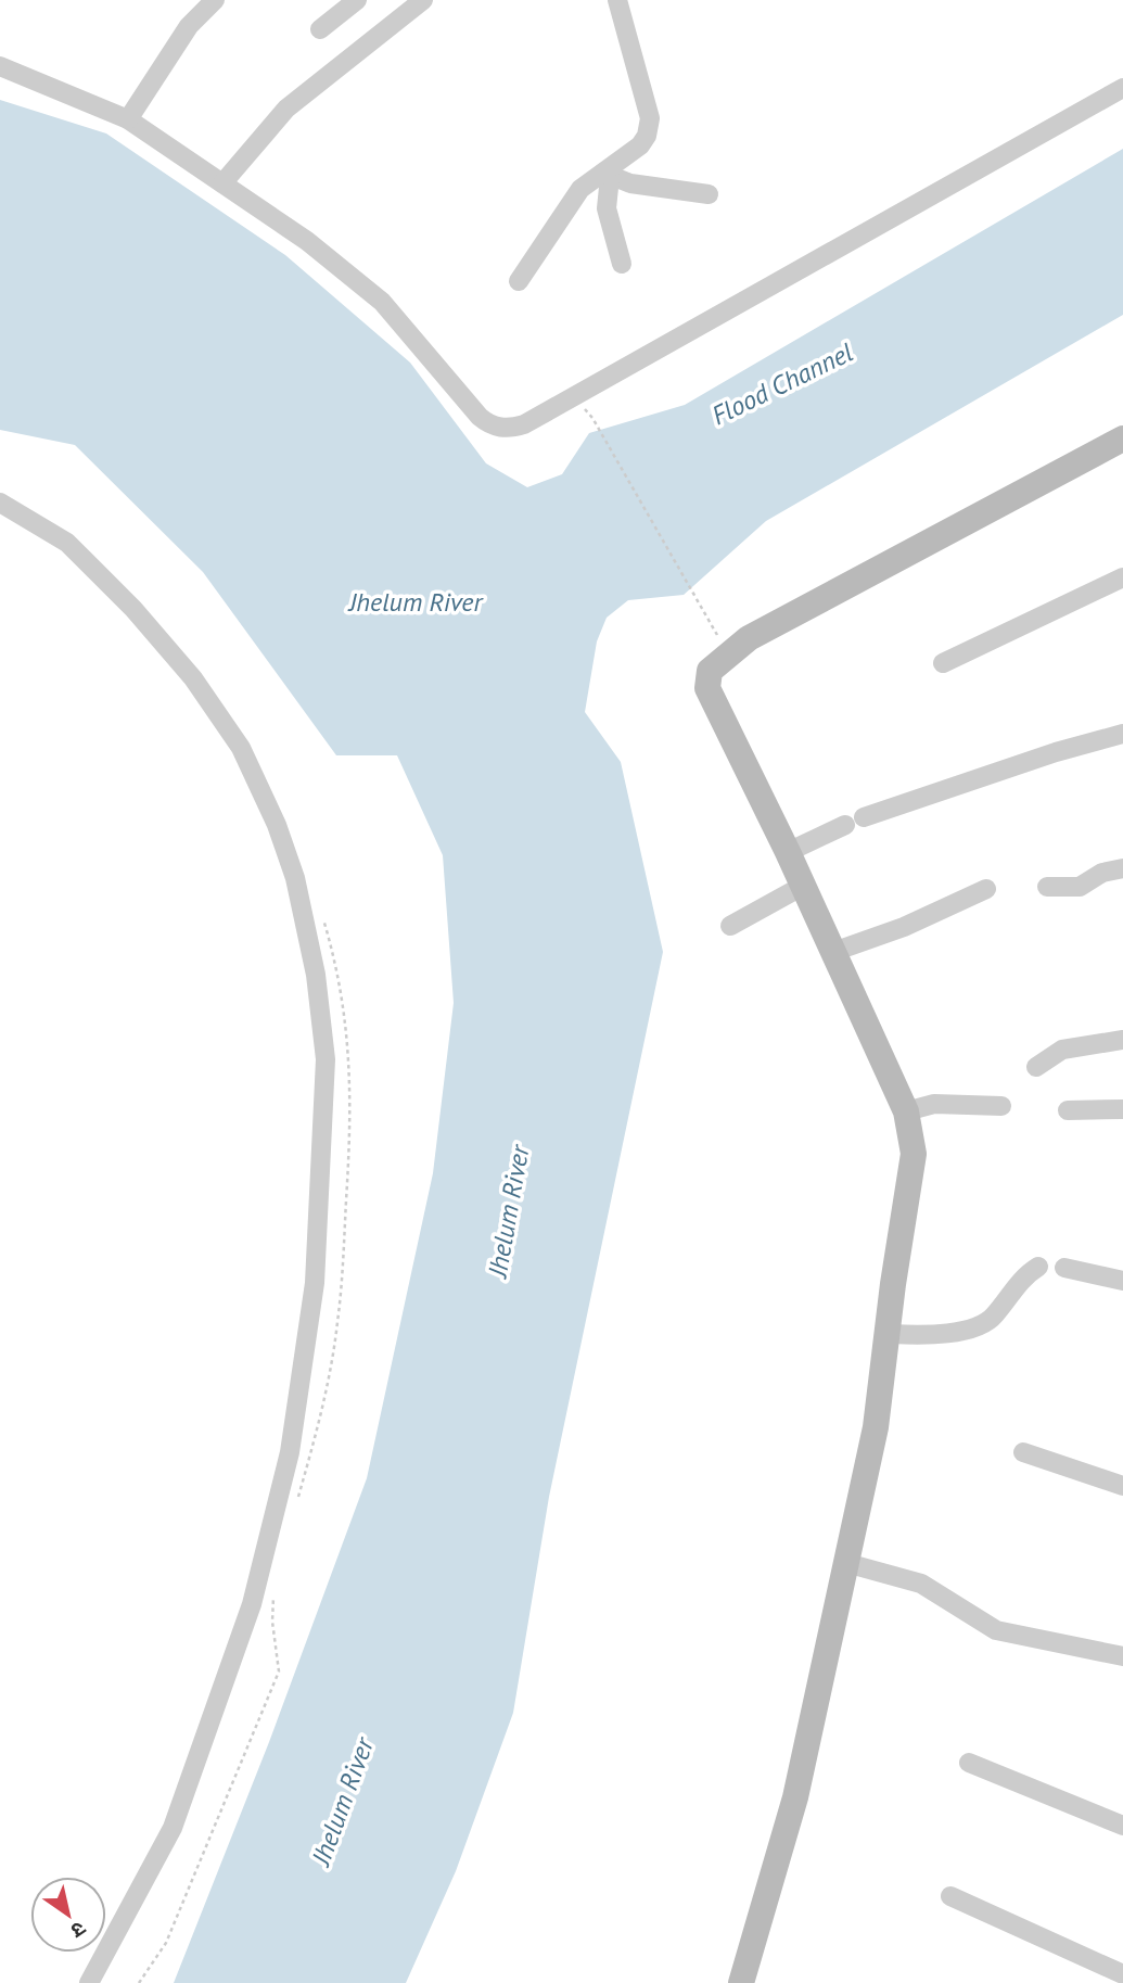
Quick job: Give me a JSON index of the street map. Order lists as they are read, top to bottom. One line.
{"water":["Flood Channel","Jhelum River"],"north":"bottom right"}
